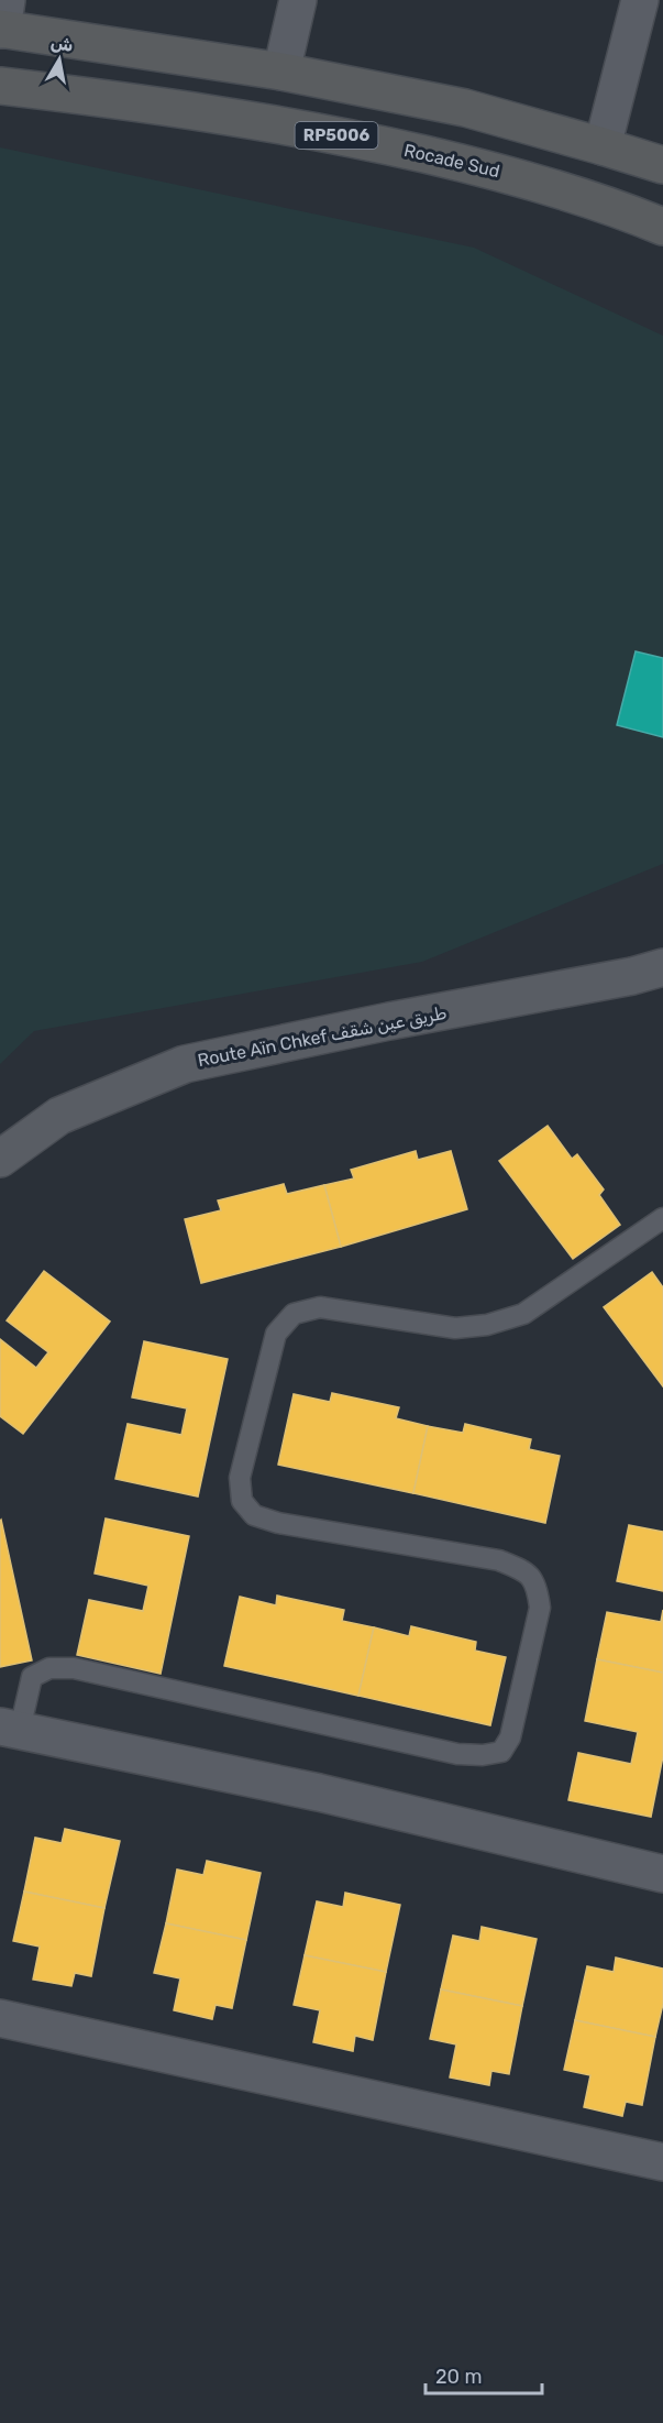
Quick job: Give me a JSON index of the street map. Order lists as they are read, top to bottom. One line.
{"streets":{"highway":["RP5006","Rocade Sud"],"street":["Route Aïn Chkef طريق عين شقف"]},"scale_bar":"20 m","north":"top"}
